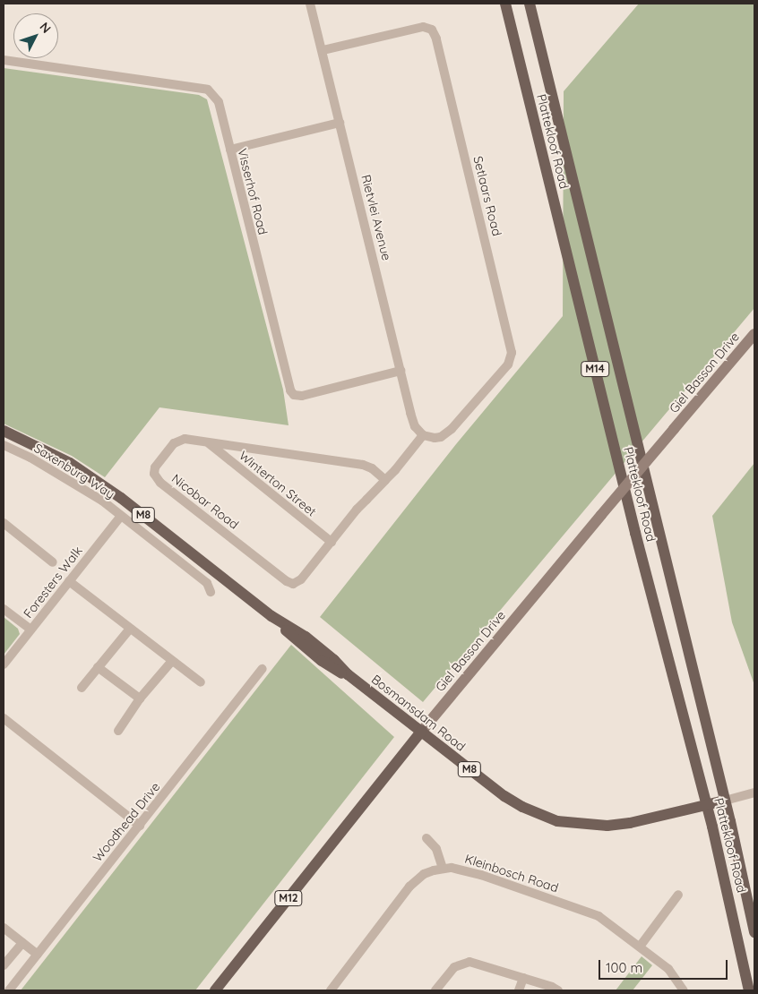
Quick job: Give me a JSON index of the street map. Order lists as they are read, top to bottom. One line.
{"streets":{"main road":["Plattekloof Road","M14","Giel Basson Drive","M8","Bosmansdam Road","M12"],"street":["Visserhof Road","Setlaars Road","Rietvlei Avenue","Saxenburg Way","Winterton Street","Nicobar Road","Foresters Walk","Woodhead Drive","Kleinbosch Road"]},"crossings":[["Plattekloof Road","Bosmansdam Road"],["Visserhof Road","Rietvlei Avenue"],["Setlaars Road","Rietvlei Avenue"],["Setlaars Road","Nicobar Road"],["Rietvlei Avenue","Nicobar Road"],["Giel Basson Drive","Bosmansdam Road"],["Saxenburg Way","Foresters Walk"],["Winterton Street","Nicobar Road"]],"scale_bar":"100 m","north":"top right"}
